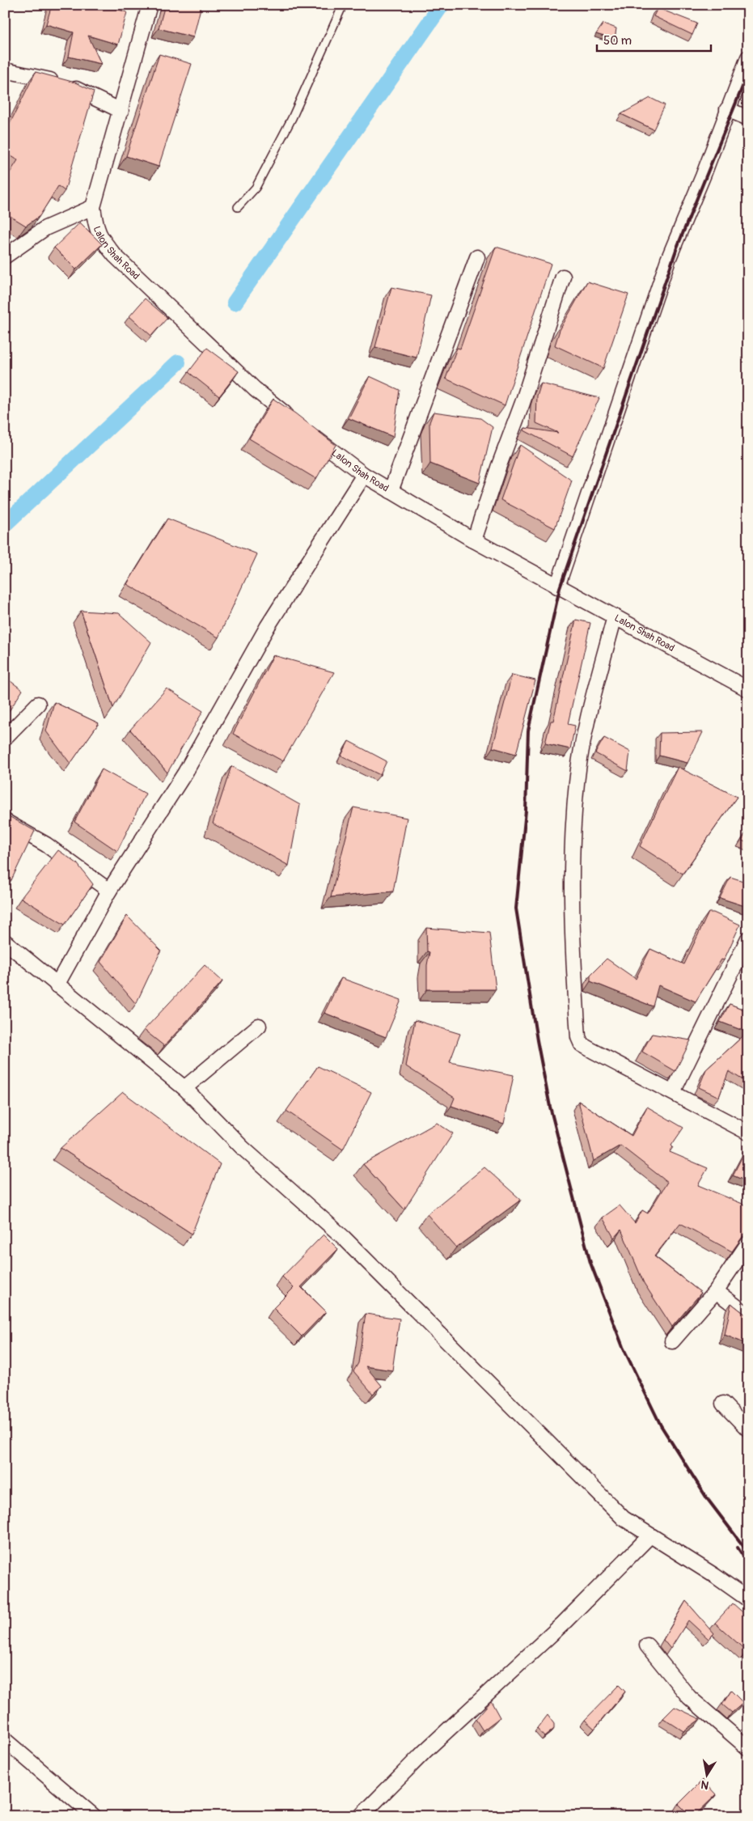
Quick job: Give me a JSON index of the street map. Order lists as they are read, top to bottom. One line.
{"streets":{"street":["Lalon Shah Road"]},"scale_bar":"50 m","north":"bottom"}
